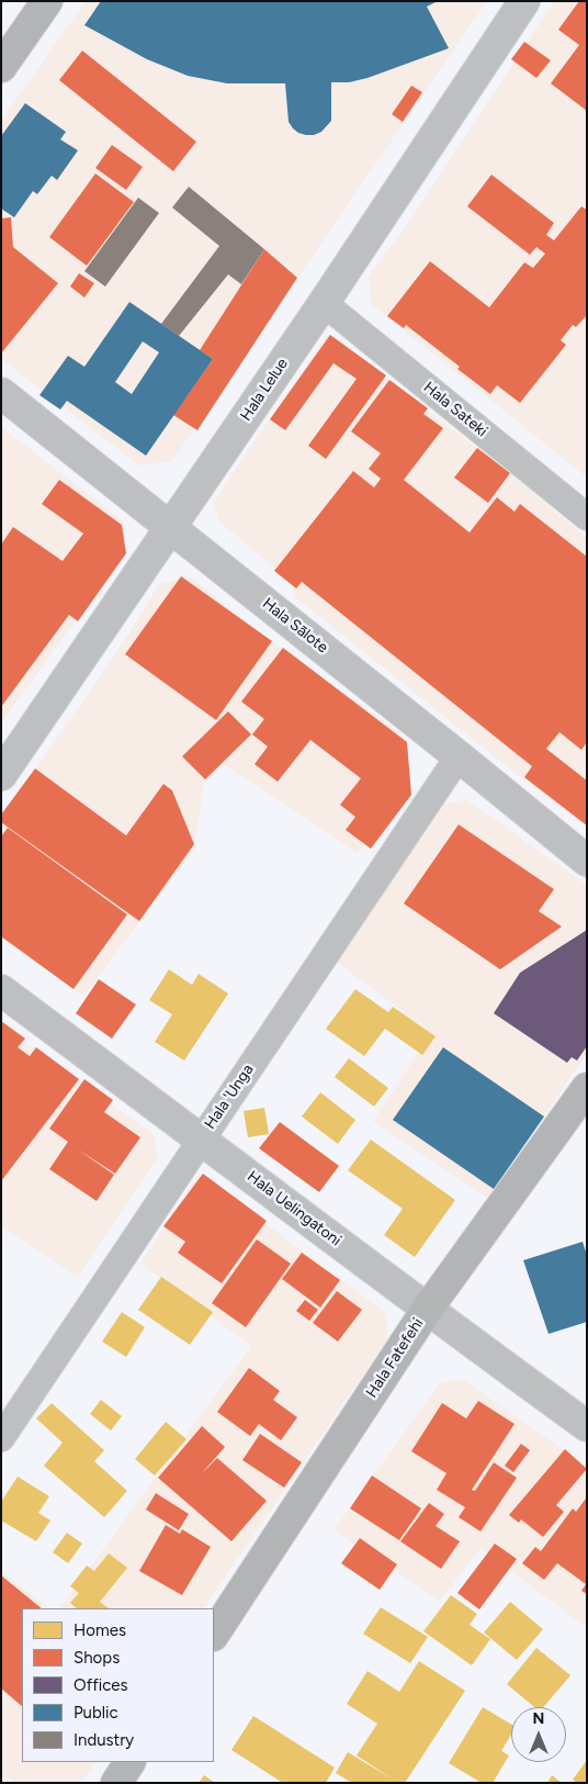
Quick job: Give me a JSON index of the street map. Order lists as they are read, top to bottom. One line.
{"streets":{"main road":["Hala Fatefehi"],"street":["Hala Lelue","Hala Sateki","Hala Sālote","Hala 'Unga","Hala Uelingatoni"]},"crossings":[["Hala Lelue","Hala Sateki"],["Hala Lelue","Hala Sālote"],["Hala Sālote","Hala 'Unga"],["Hala 'Unga","Hala Uelingatoni"],["Hala Uelingatoni","Hala Fatefehi"]],"legend":["Homes","Shops","Offices","Public","Industry"],"north":"top"}
